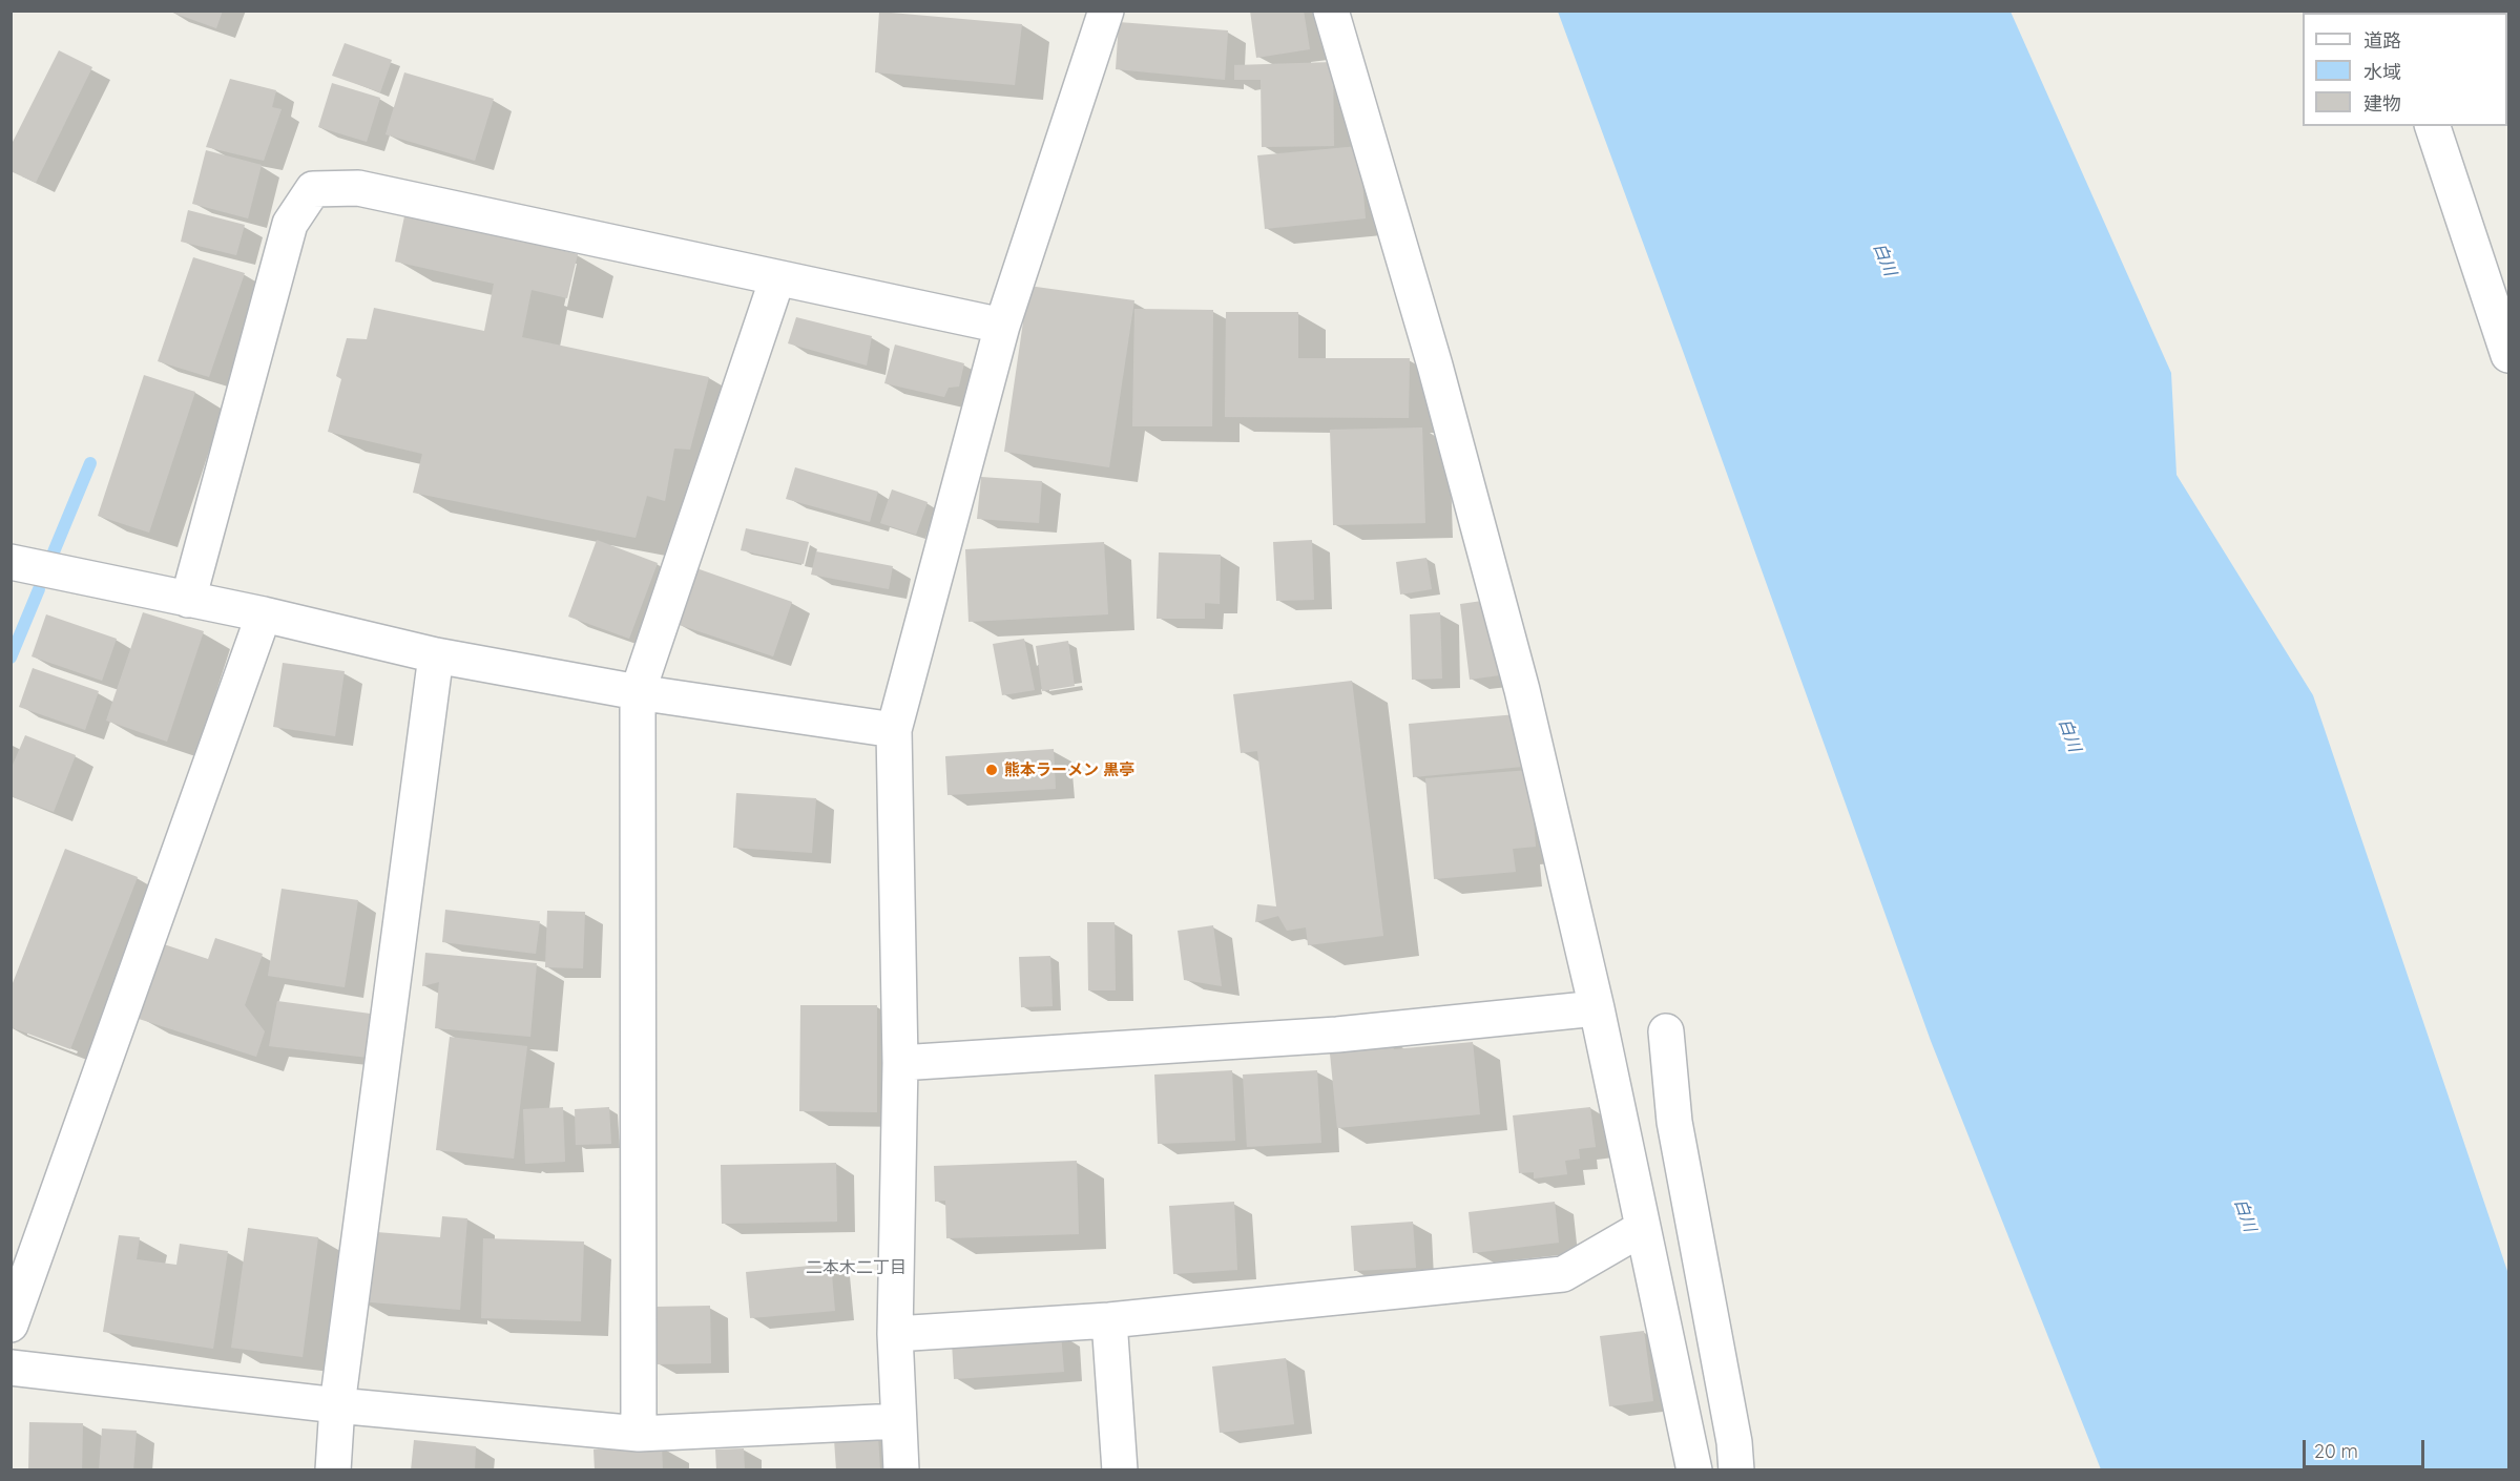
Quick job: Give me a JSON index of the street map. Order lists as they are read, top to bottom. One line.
{"districts":["二本木二丁目"],"water":["白川"],"places":["熊本ラーメン 黒亭"],"legend":["道路","水域","建物"],"scale_bar":"20 m"}
